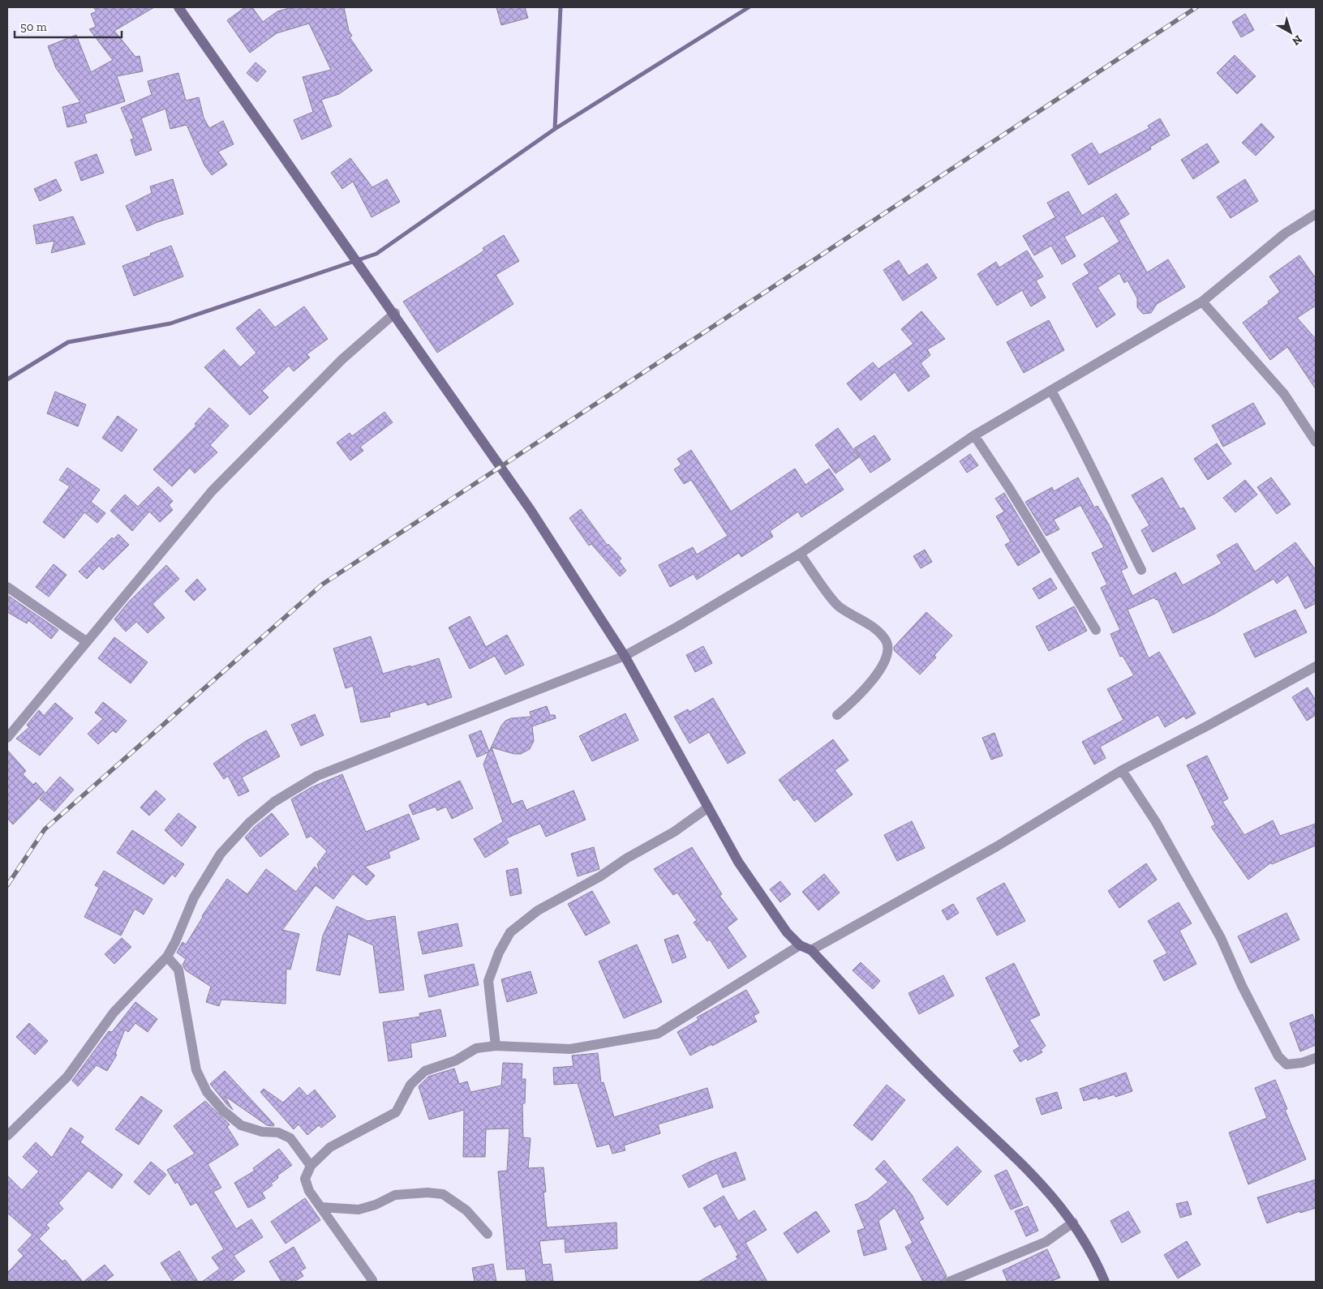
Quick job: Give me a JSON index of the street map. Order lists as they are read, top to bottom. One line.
{"scale_bar":"50 m","north":"bottom right"}
